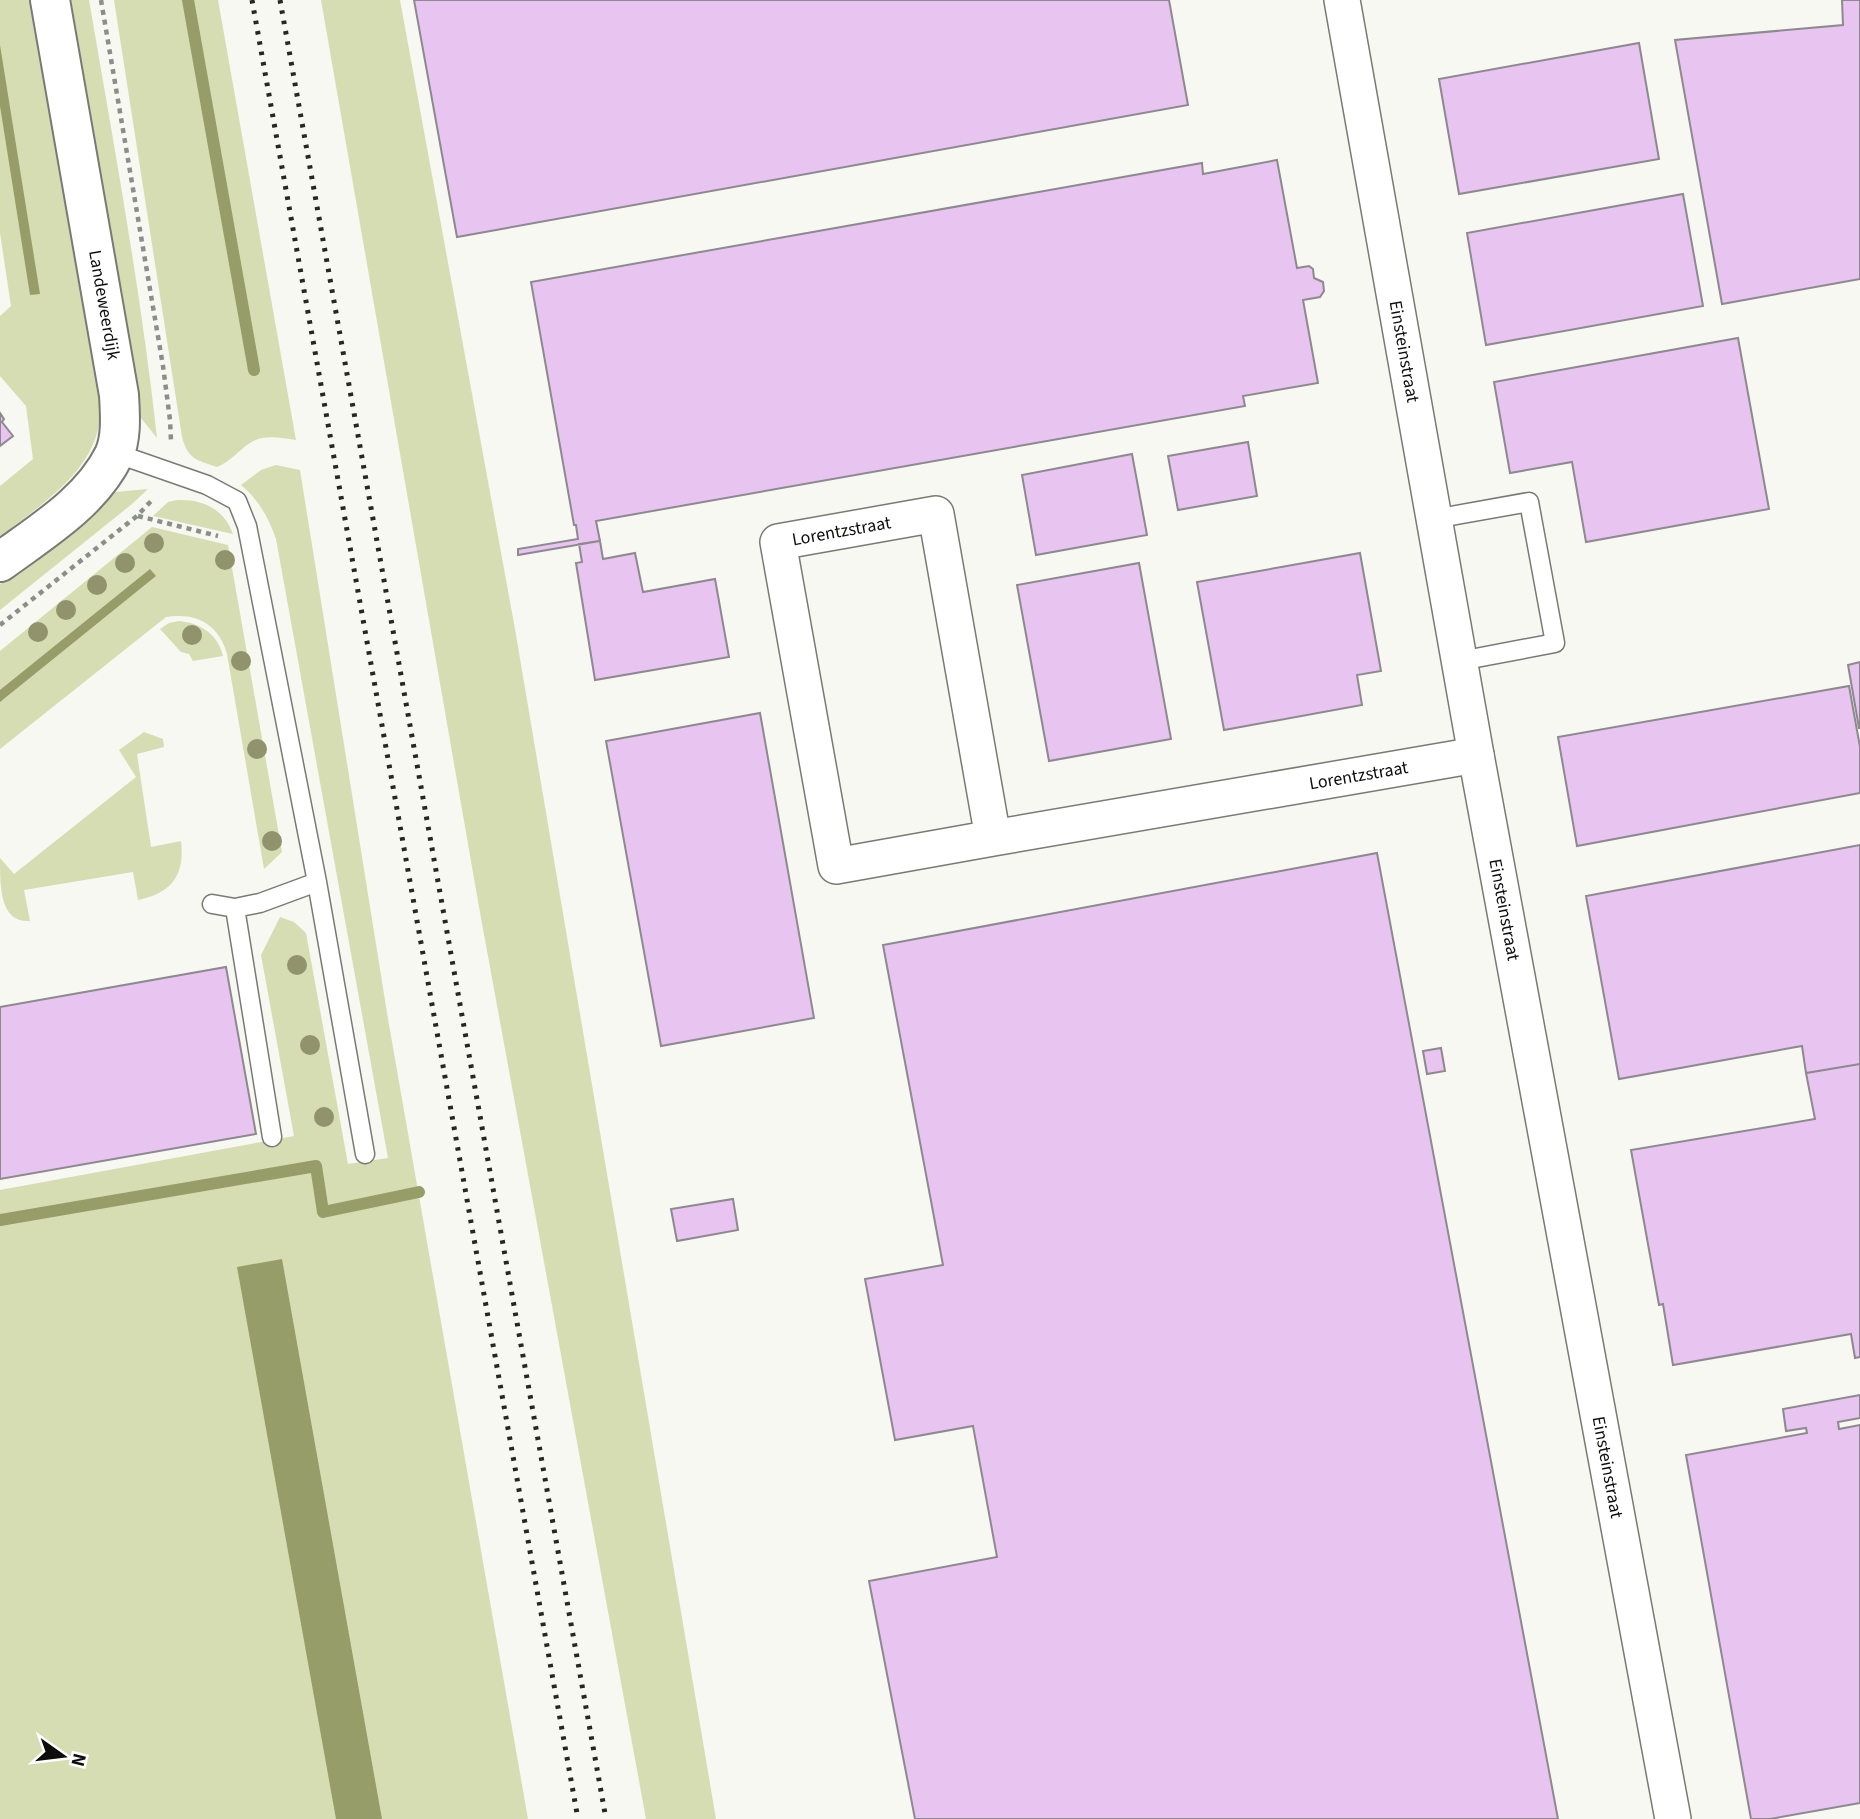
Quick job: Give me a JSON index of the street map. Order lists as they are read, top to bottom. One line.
{"streets":{"street":["Landeweerdijk","Einsteinstraat","Lorentzstraat"]},"crossings":[["Einsteinstraat","Lorentzstraat"]],"north":"right"}
